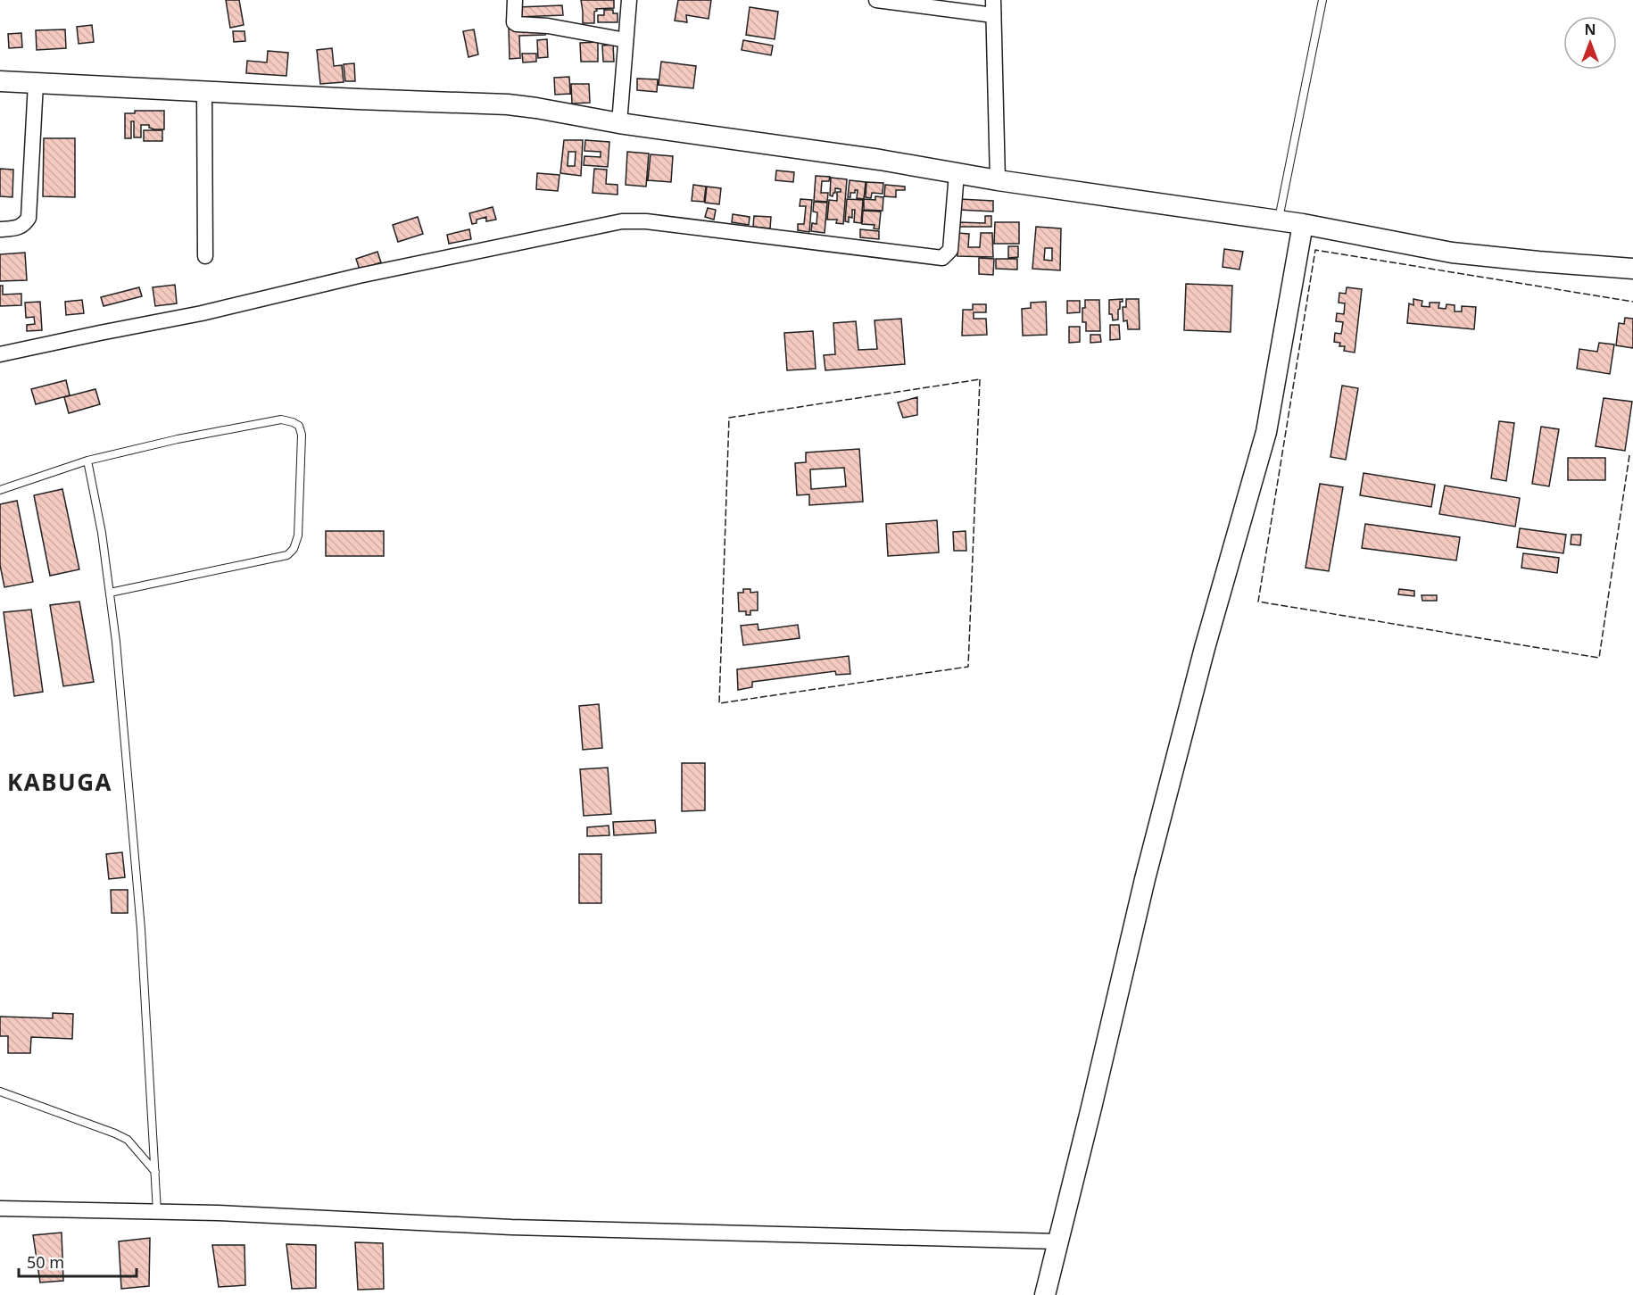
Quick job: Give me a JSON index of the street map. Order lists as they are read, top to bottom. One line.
{"districts":["KABUGA"],"scale_bar":"50 m","north":"top"}
